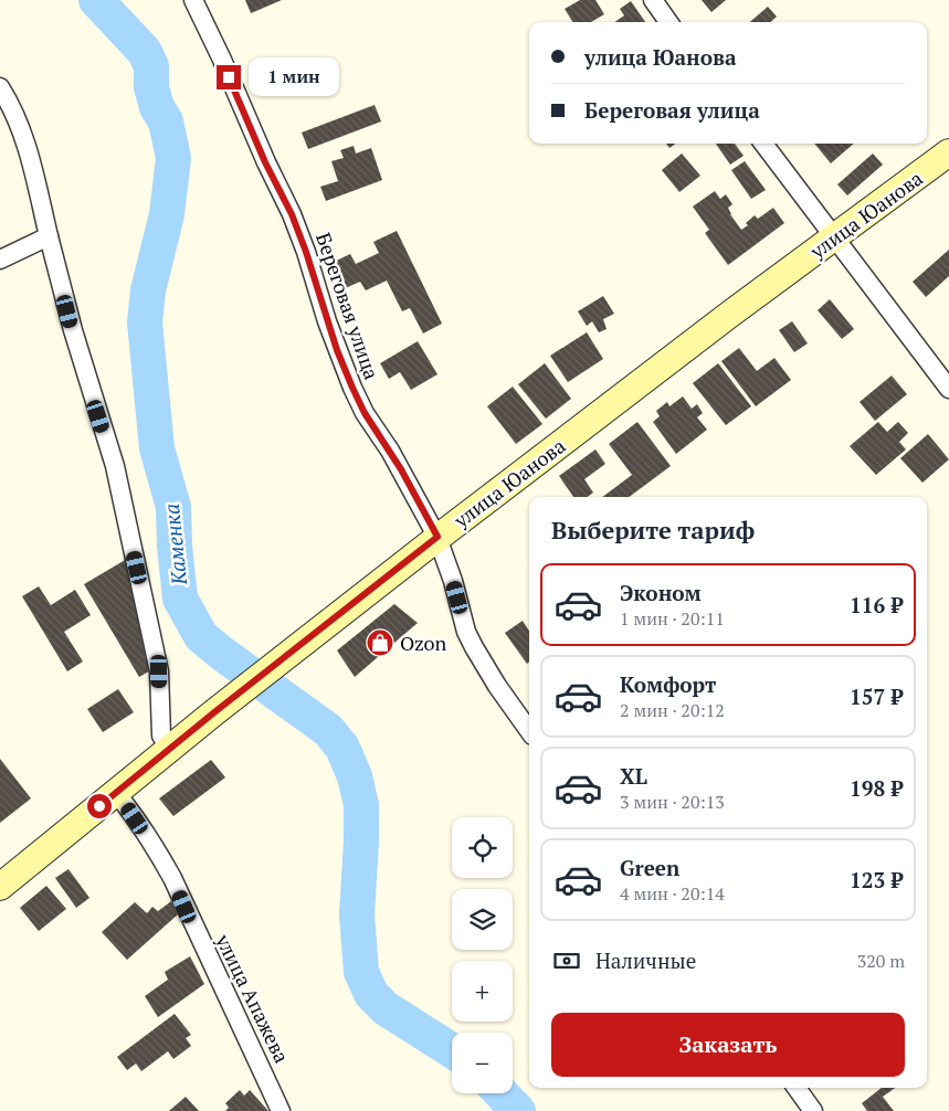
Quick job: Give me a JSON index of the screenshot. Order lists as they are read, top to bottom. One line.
{"streets":{"street":["улица Юанова","Береговая улица","улица Апажева"]},"crossings":[["улица Юанова","Береговая улица"],["улица Юанова","улица Апажева"]],"water":["Каменка"],"places":{"shop":["Ozon"]},"page":{"banner":["улица Юанова","Береговая улица"],"bubble":"1 мин","heading":"Выберите тариф","list":[{"name":"Эконом","note":"1 мин · 20:11","value":"116 ₽"},{"name":"Комфорт","note":"2 мин · 20:12","value":"157 ₽"},{"name":"XL","note":"3 мин · 20:13","value":"198 ₽"},{"name":"Green","note":"4 мин · 20:14","value":"123 ₽"}],"map_buttons":["+","−"],"pay":["Наличные","320 m"],"buttons":"Заказать"}}
